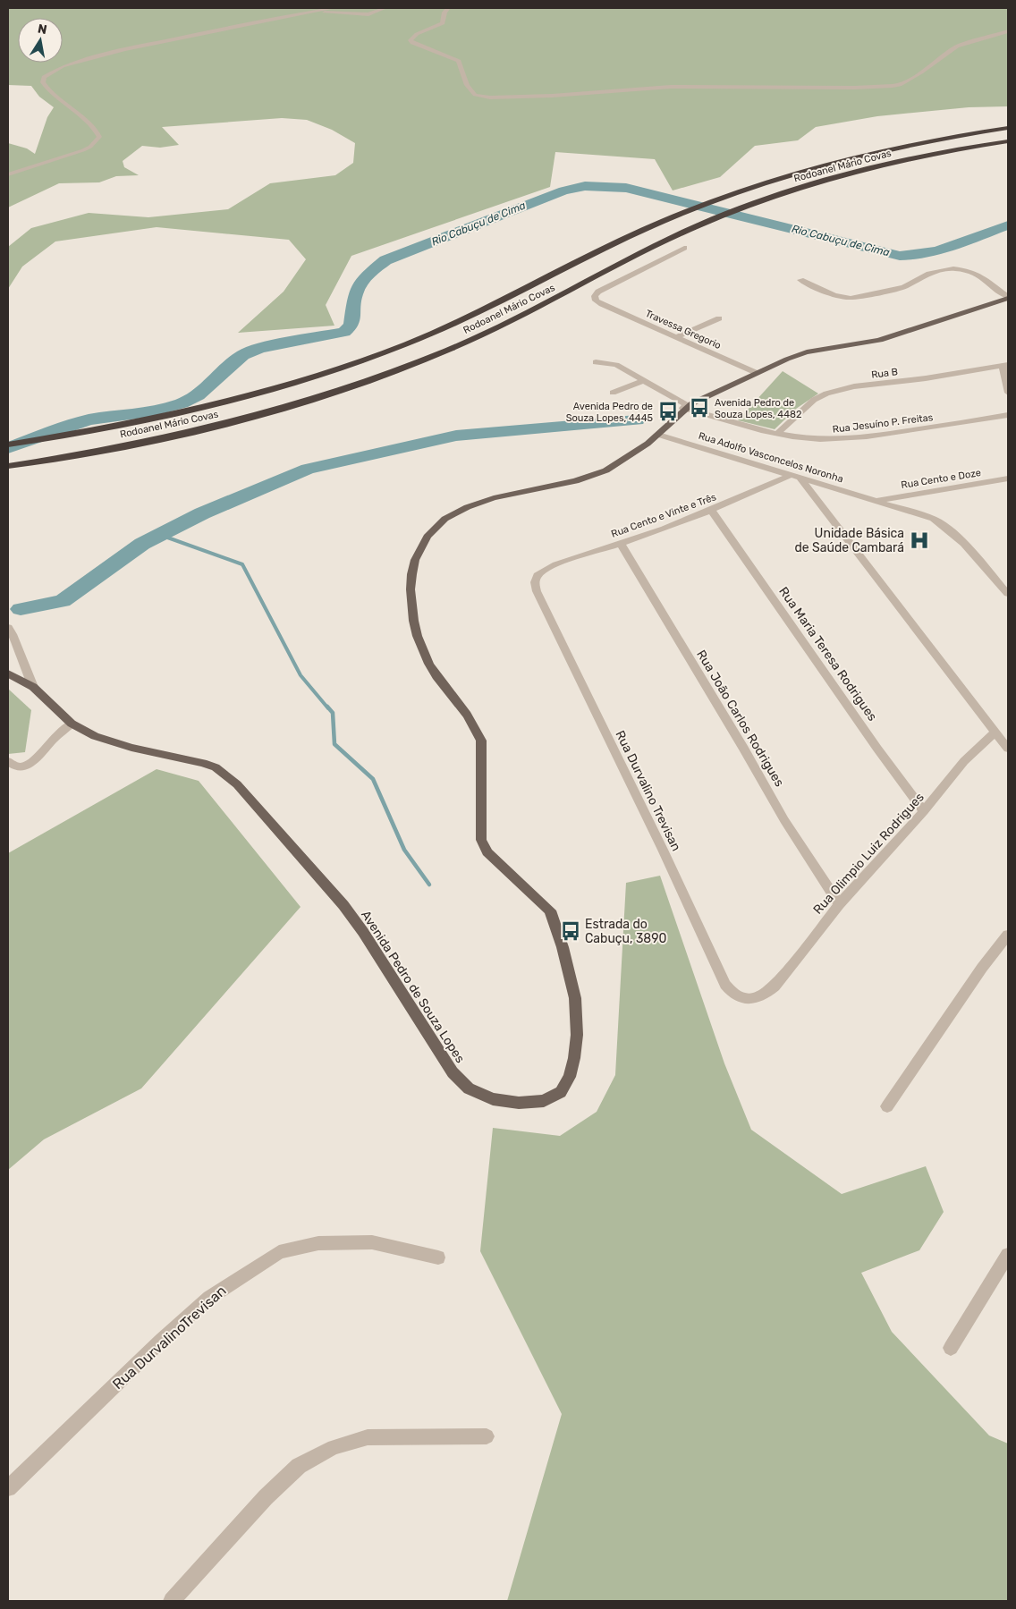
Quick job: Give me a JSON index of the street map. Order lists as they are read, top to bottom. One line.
{"streets":{"highway":["Rodoanel Mário Covas"],"main road":["Avenida Pedro de Souza Lopes"],"street":["Travessa Gregorio","Rua B","Rua Jesuíno P. Freitas","Rua Adolfo Vasconcelos Noronha","Rua Cento e Doze","Rua Cento e Vinte e Três","Rua Maria Teresa Rodrigues","Rua João Carlos Rodrigues","Rua Durvalino Trevisan","Rua Olimpio Luiz Rodrigues","Rua DurvalinoTrevisan"]},"crossings":[["Travessa Gregorio","Avenida Pedro de Souza Lopes"],["Rua B","Rua Jesuíno P. Freitas"],["Rua Jesuíno P. Freitas","Avenida Pedro de Souza Lopes"],["Rua Adolfo Vasconcelos Noronha","Rua Cento e Doze"],["Rua Adolfo Vasconcelos Noronha","Rua Cento e Vinte e Três"],["Rua Adolfo Vasconcelos Noronha","Avenida Pedro de Souza Lopes"],["Rua Cento e Vinte e Três","Rua Maria Teresa Rodrigues"],["Rua Cento e Vinte e Três","Rua João Carlos Rodrigues"],["Rua Cento e Vinte e Três","Rua Durvalino Trevisan"],["Rua Maria Teresa Rodrigues","Rua Olimpio Luiz Rodrigues"],["Rua João Carlos Rodrigues","Rua Olimpio Luiz Rodrigues"],["Rua Durvalino Trevisan","Rua Olimpio Luiz Rodrigues"]],"water":["Rio Cabuçu de Cima"],"places":{"bus stop":["Avenida Pedro de Souza Lopes, 4482","Avenida Pedro de Souza Lopes, 4445","Estrada do Cabuçu, 3890"],"hospital":["Unidade Básica de Saúde Cambará"]},"north":"top"}
